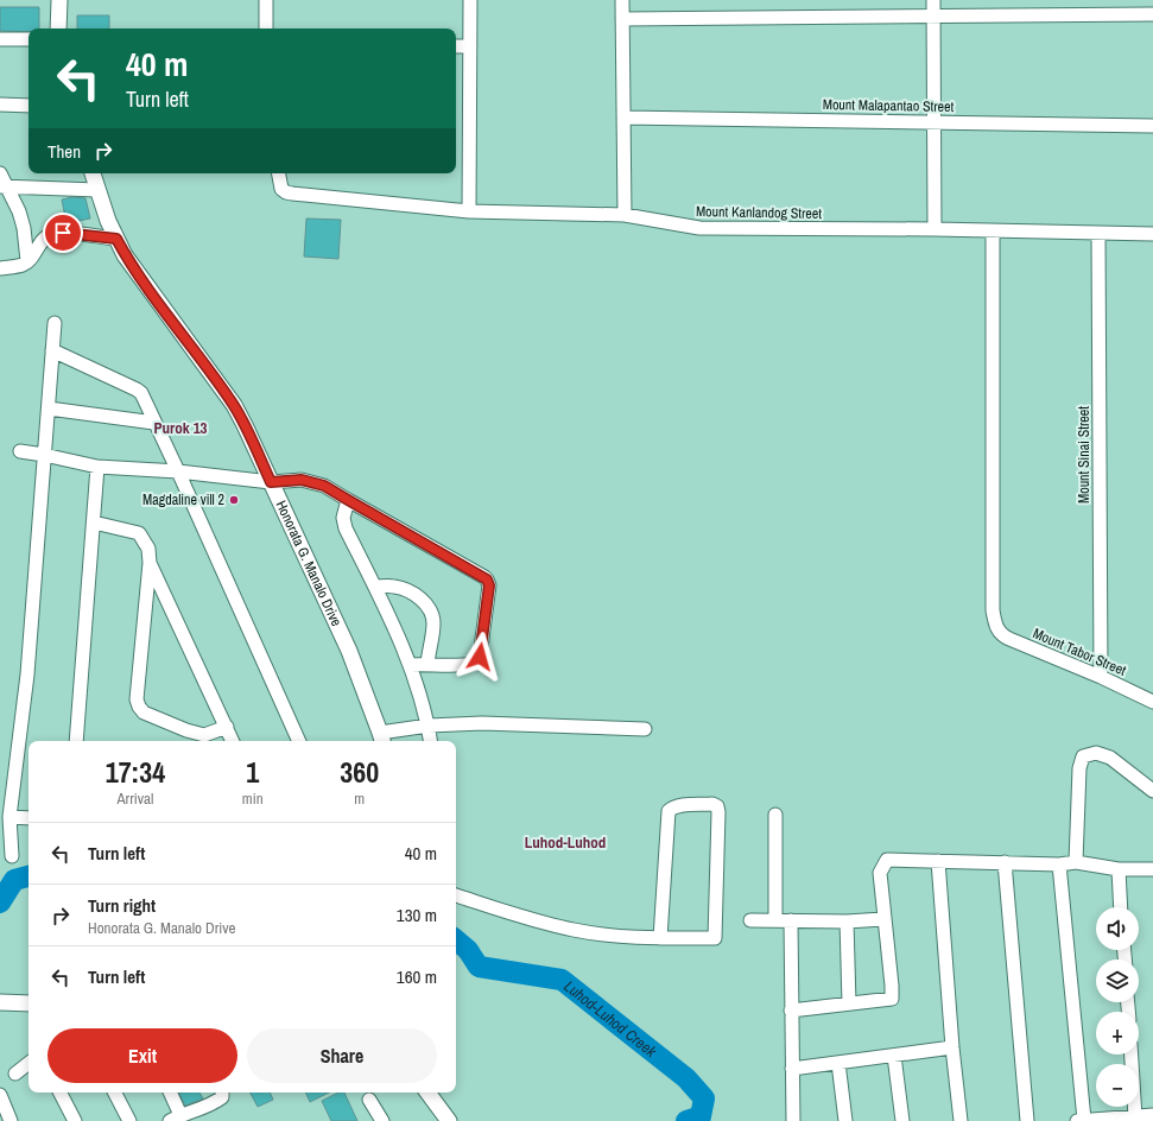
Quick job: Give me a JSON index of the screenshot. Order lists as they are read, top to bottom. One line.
{"streets":{"street":["Mount Malapantao Street","Mount Kanlandog Street","Mount Sinai Street","Honorata G. Manalo Drive","Mount Tabor Street"]},"crossings":[["Mount Kanlandog Street","Mount Sinai Street"],["Mount Kanlandog Street","Mount Tabor Street"],["Mount Sinai Street","Mount Tabor Street"]],"districts":["Purok 13","Luhod-Luhod"],"water":["Luhod-Luhod Creek"],"places":["Magdaline vill 2"],"page":{"turn":["40 m","Turn left"],"then":"Then","eta":["17:34","Arrival","1","min","360","m"],"list":[{"name":"Turn left","value":"40 m"},{"name":"Turn right","note":"Honorata G. Manalo Drive","value":"130 m"},{"name":"Turn left","value":"160 m"}],"map_buttons":["+","−"],"buttons":["Exit","Share"]}}
